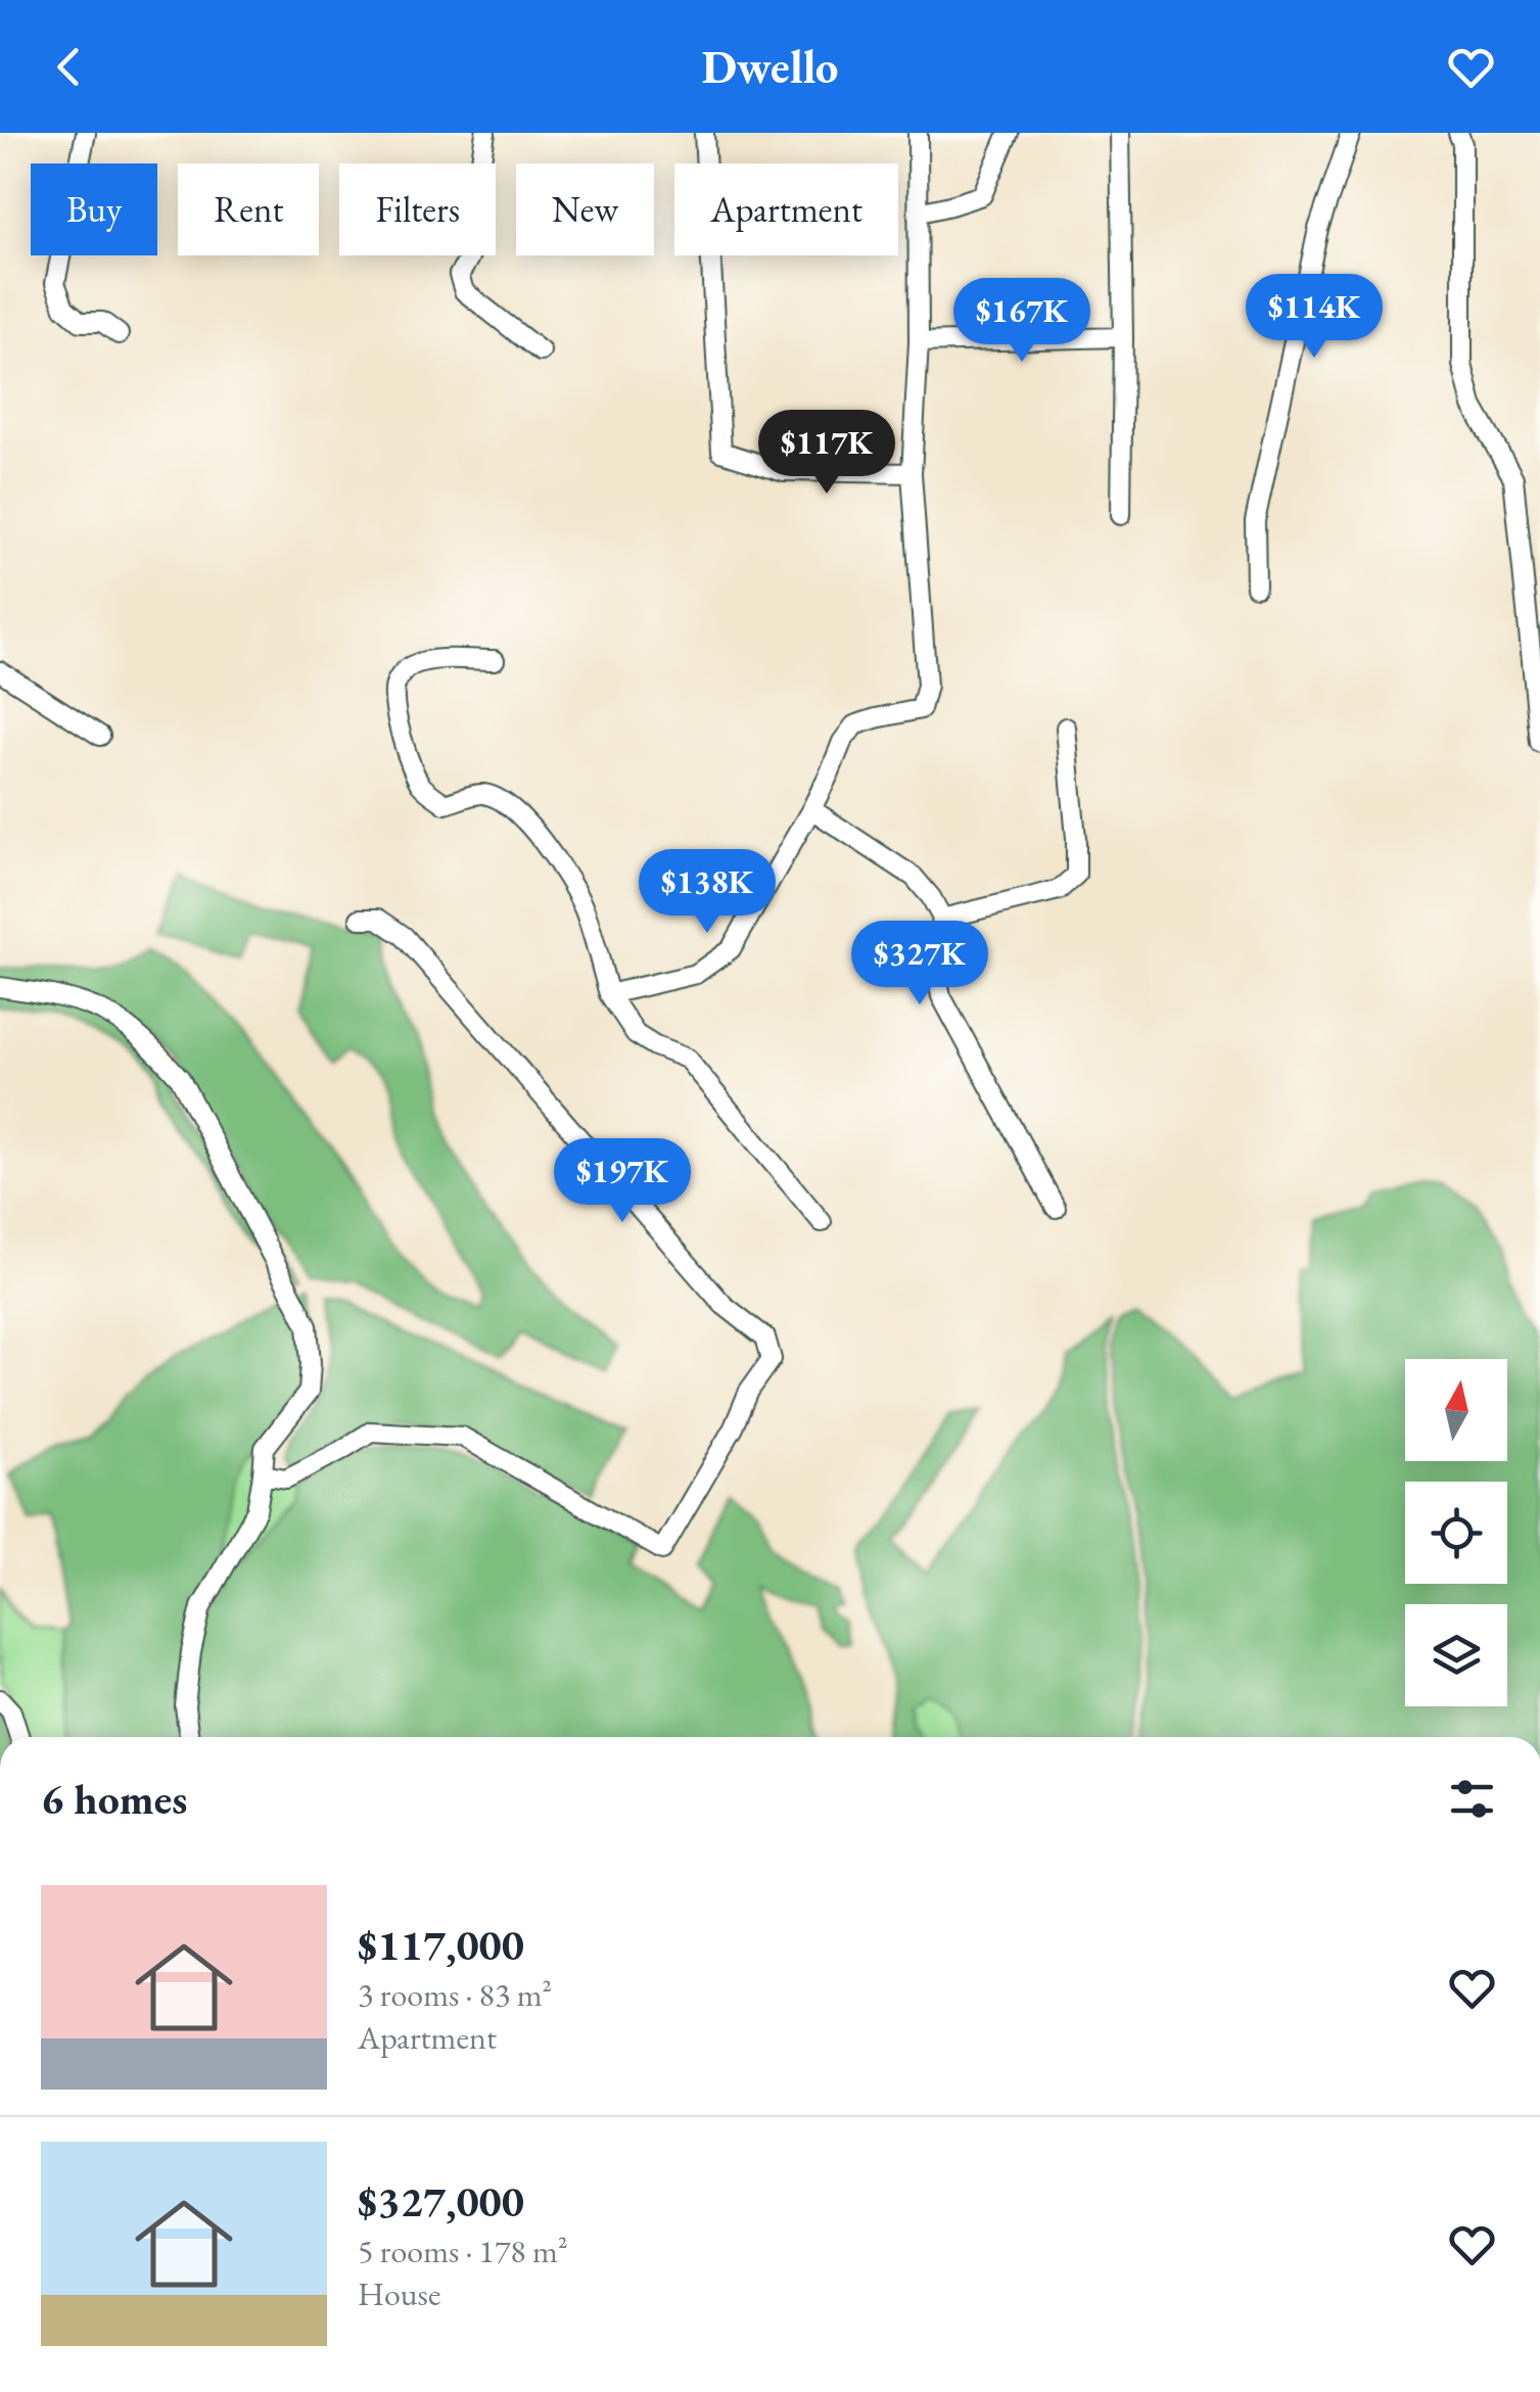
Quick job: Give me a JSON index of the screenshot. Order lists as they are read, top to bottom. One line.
{"north":"top","page":{"header":"Dwello","chip":["Buy","Rent","Filters","New","Apartment"],"price":["$114K","$167K","$117K","$138K","$327K","$197K"],"heading":"6 homes","list":[{"name":"$117,000","note":"3 rooms · 83 m² · Apartment"},{"name":"$327,000","note":"5 rooms · 178 m² · House"}]}}
